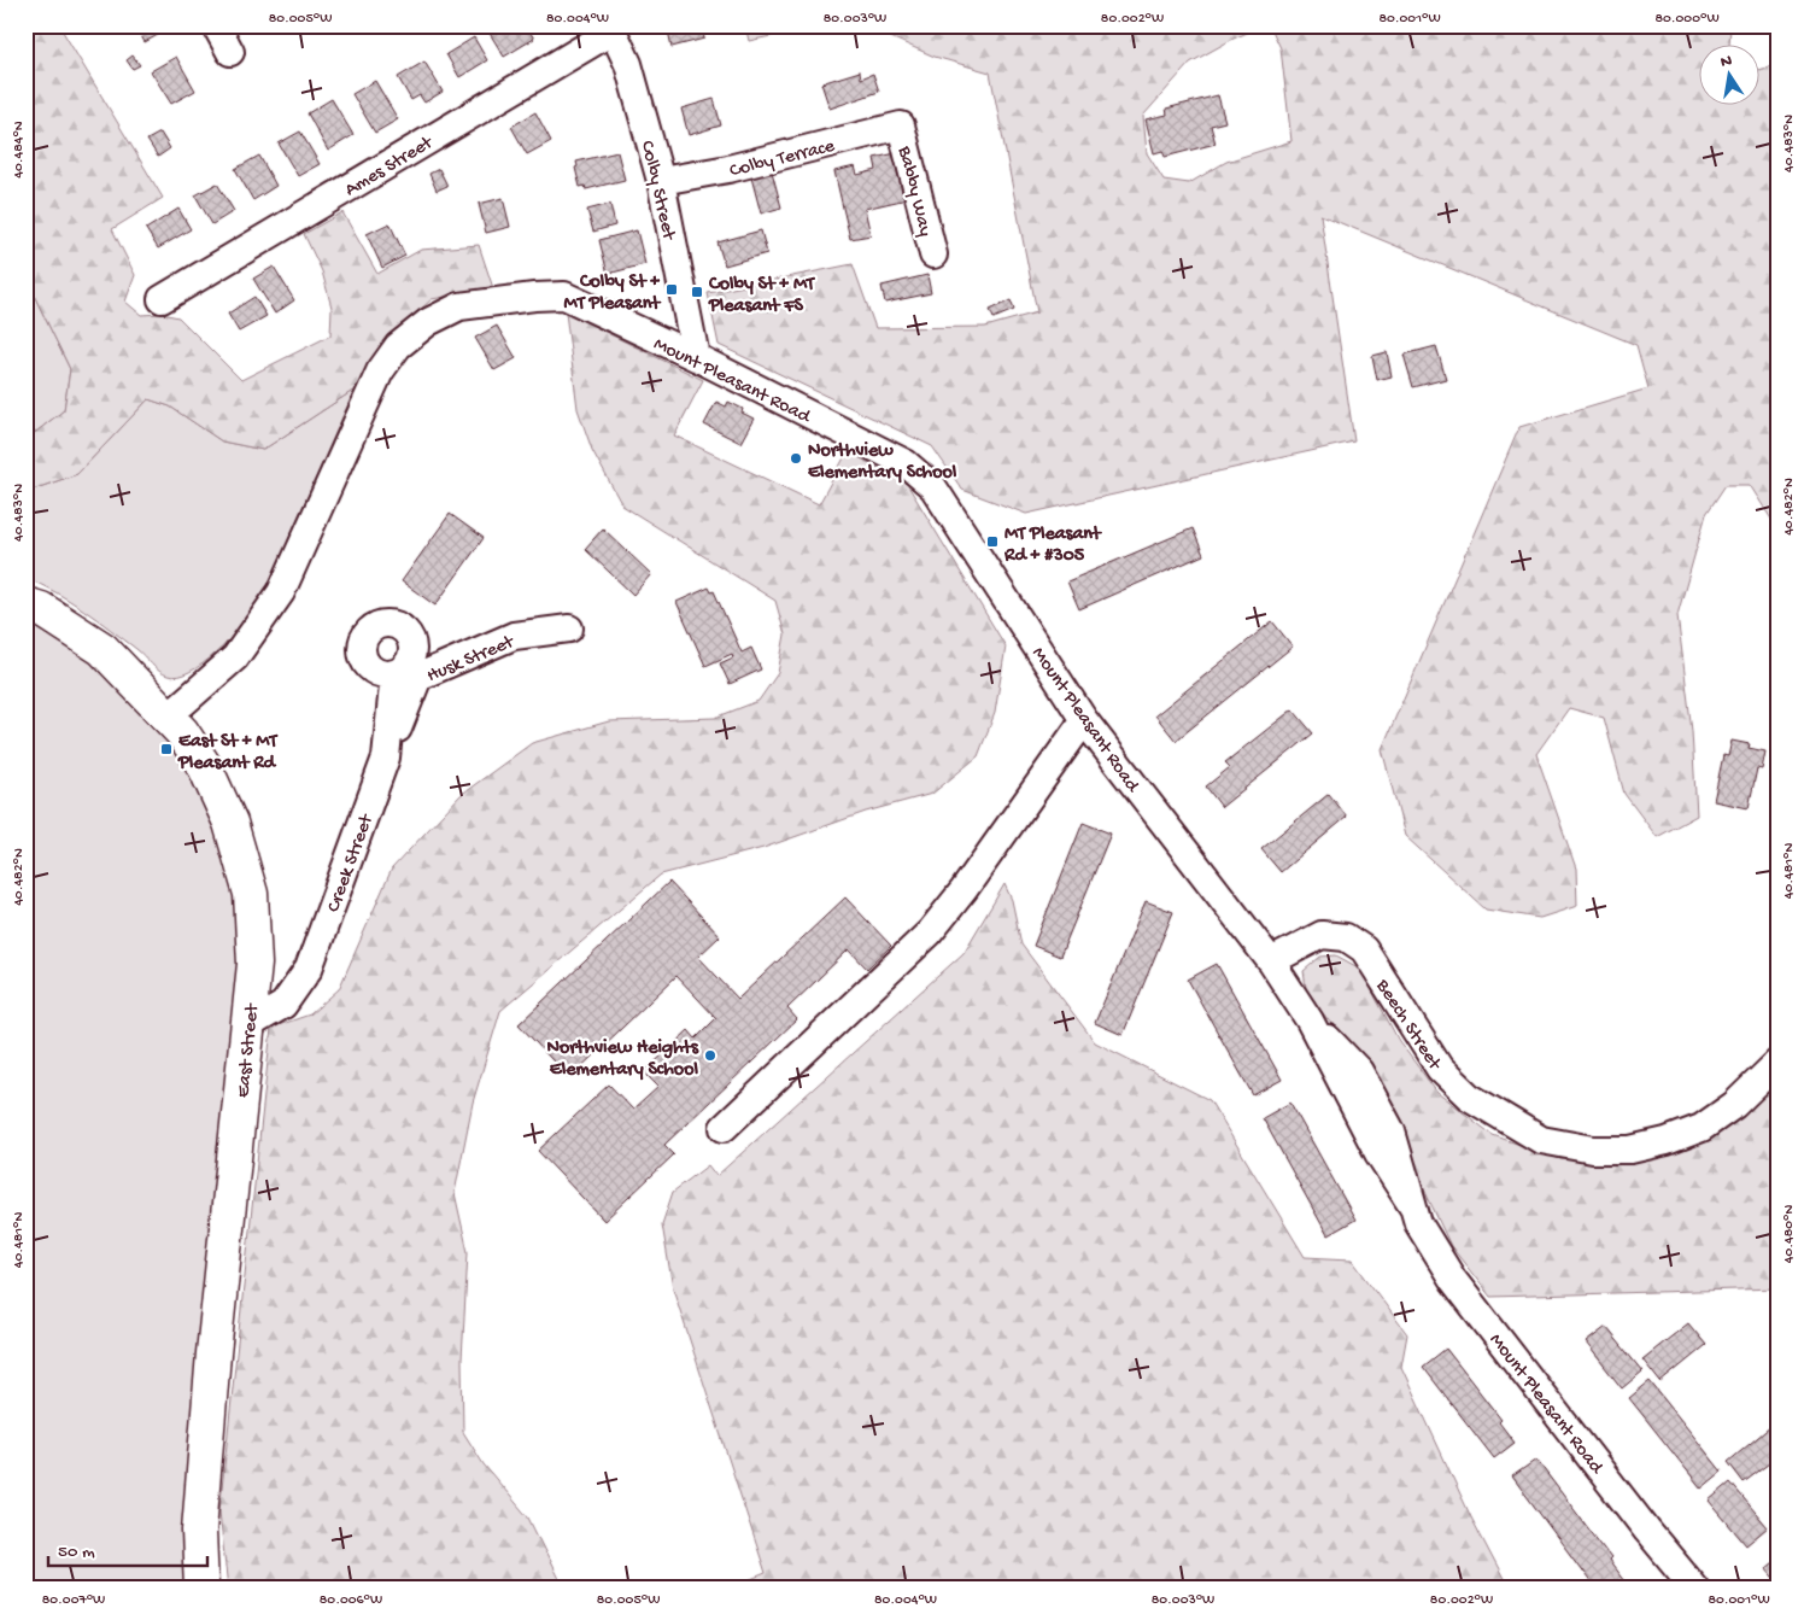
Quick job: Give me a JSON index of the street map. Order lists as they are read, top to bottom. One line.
{"streets":{"main road":["East Street"],"street":["Colby Terrace","Ames Street","Colby Street","Babby Way","Mount Pleasant Road","Husk Street","Creek Street","Beech Street"]},"crossings":[["Colby Terrace","Colby Street"],["Colby Terrace","Babby Way"],["Ames Street","Colby Street"],["Colby Street","Mount Pleasant Road"],["Mount Pleasant Road","Beech Street"],["Mount Pleasant Road","East Street"],["Husk Street","Creek Street"],["Creek Street","East Street"]],"places":{"transit":["Colby St + MT Pleasant","Colby St + MT Pleasant FS","MT Pleasant Rd + #305","East St + MT Pleasant Rd"],"other":["Northview Elementary School","Northview Heights Elementary School"]},"scale_bar":"50 m","north":"top","coordinates":["80.005°W","80.004°W","80.003°W","80.002°W","80.001°W","80.000°W","40.483°N","40.484°N","40.482°N","40.481°N","40.480°N","80.007°W","80.006°W"]}
